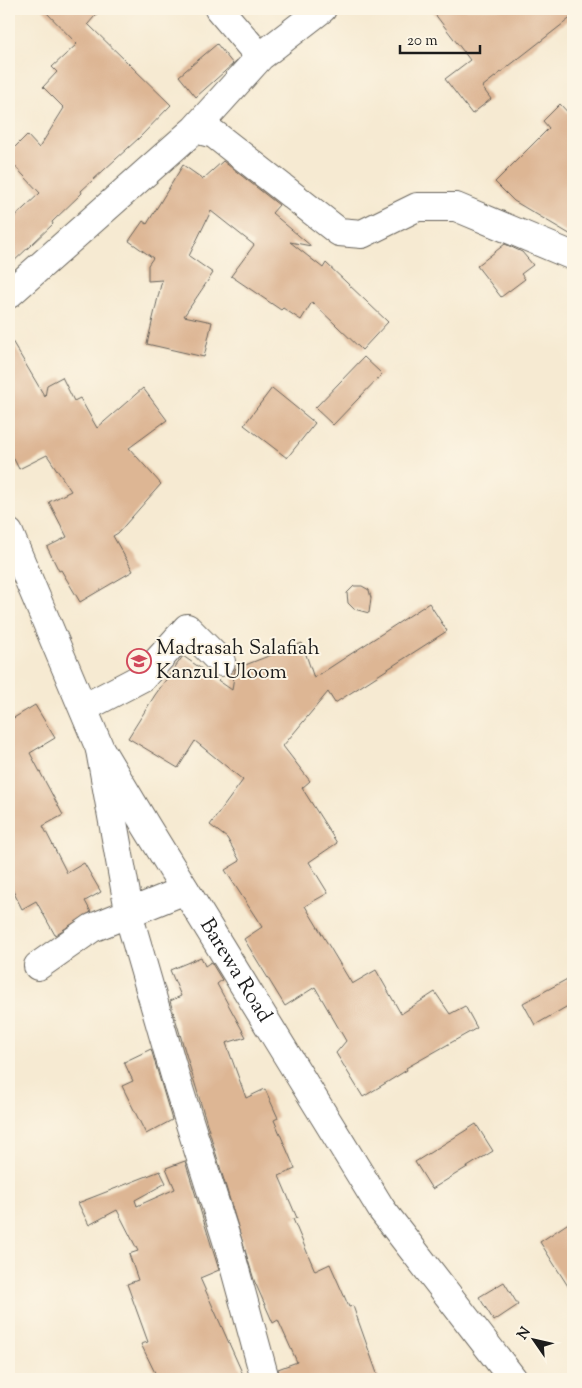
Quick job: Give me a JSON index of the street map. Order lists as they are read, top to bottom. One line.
{"streets":{"street":["Barewa Road"]},"places":{"school or university":["Madrasah Salafiah Kanzul Uloom"]},"scale_bar":"20 m","north":"top left"}
